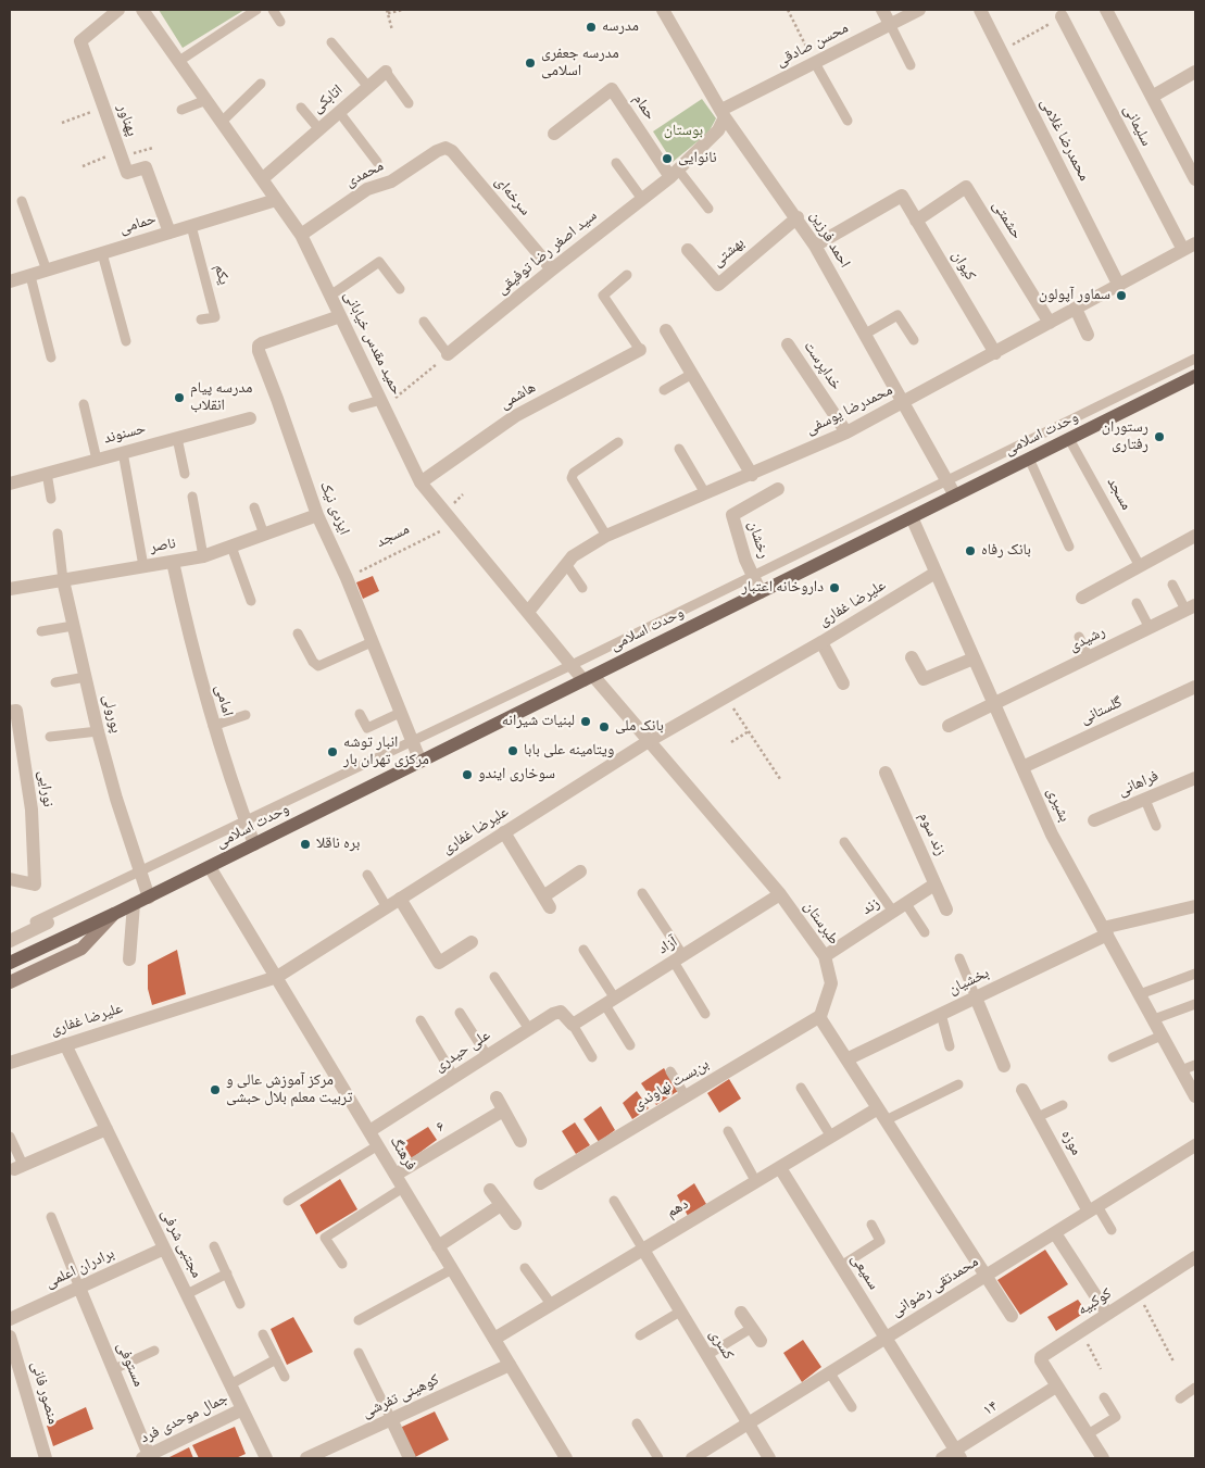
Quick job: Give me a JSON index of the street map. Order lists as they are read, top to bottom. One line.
{"streets":{"main road":["وحدت اسلامی"],"street":["محسن صادقی","اتابکی","حمام","پهناور","سلیمانی","محمدرضا غلامی","محمدی","سرخه‌ای","حشمتی","حمامی","احمد فرزین","سید اصغر رضا توفیقی","بهشتی","کیوان","حمید مقدس خیابانی","خداپرست","هاشمی","محمدرضا یوسفی","حسنوند","ایزدی نیک","رخشان","ناصر","علیرضا غفاری","رشیدی","امامی","گلستانی","پورولی","فراهانی","نورایی","بشیری","زند سوم","زند","طبرستان","آزاد","بخشیان","علی حیدری","بن‌بست نهاوندی","۶","موزه","فرهنگ","دهم","مجتبی شرفی","برادران اعلمی","سمیعی","محمدتقی رضوانی","کوکبیه","کسری","مستوفی","منصور فانی","کوهینی تفرشی","۱۴","جمال موحدی فرد"],"lane":["یکم","مسجد"]},"crossings":[["محسن صادقی","احمد فرزین"],["محسن صادقی","سید اصغر رضا توفیقی"],["اتابکی","حمید مقدس خیابانی"],["حمام","سید اصغر رضا توفیقی"],["پهناور","حمامی"],["سلیمانی","محمدرضا یوسفی"],["محمدرضا غلامی","محمدرضا یوسفی"],["محمدی","سرخه‌ای"],["محمدی","حمید مقدس خیابانی"],["سرخه‌ای","سید اصغر رضا توفیقی"],["حشمتی","کیوان"],["حشمتی","محمدرضا یوسفی"],["حمامی","یکم"],["حمامی","حمید مقدس خیابانی"],["احمد فرزین","سید اصغر رضا توفیقی"],["احمد فرزین","بهشتی"],["احمد فرزین","کیوان"],["احمد فرزین","محمدرضا یوسفی"],["احمد فرزین","وحدت اسلامی"],["کیوان","محمدرضا یوسفی"],["حمید مقدس خیابانی","هاشمی"],["حمید مقدس خیابانی","محمدرضا یوسفی"],["حمید مقدس خیابانی","وحدت اسلامی"],["حمید مقدس خیابانی","مسجد"],["حمید مقدس خیابانی","ایزدی نیک"],["حمید مقدس خیابانی","طبرستان"],["خداپرست","محمدرضا یوسفی"],["وحدت اسلامی","مسجد"],["وحدت اسلامی","ایزدی نیک"],["وحدت اسلامی","رخشان"],["وحدت اسلامی","امامی"],["وحدت اسلامی","پورولی"],["وحدت اسلامی","بشیری"],["وحدت اسلامی","طبرستان"],["وحدت اسلامی","فرهنگ"],["مسجد","ایزدی نیک"],["ایزدی نیک","ناصر"],["ناصر","امامی"],["ناصر","پورولی"],["علیرضا غفاری","بشیری"],["علیرضا غفاری","طبرستان"],["علیرضا غفاری","فرهنگ"],["علیرضا غفاری","مجتبی شرفی"],["رشیدی","بشیری"],["گلستانی","بشیری"],["بشیری","بخشیان"],["زند سوم","زند"],["زند","طبرستان"],["طبرستان","آزاد"],["طبرستان","بن‌بست نهاوندی"],["آزاد","علی حیدری"],["علی حیدری","فرهنگ"],["۶","فرهنگ"],["موزه","محمدتقی رضوانی"],["فرهنگ","دهم"],["فرهنگ","کوهینی تفرشی"],["دهم","سمیعی"],["دهم","کسری"],["مجتبی شرفی","برادران اعلمی"],["مجتبی شرفی","جمال موحدی فرد"],["برادران اعلمی","مستوفی"],["سمیعی","محمدتقی رضوانی"],["سمیعی","۱۴"],["محمدتقی رضوانی","کسری"],["کوکبیه","۱۴"],["مستوفی","جمال موحدی فرد"]],"parks":["بوستان"],"places":["مدرسه","مدرسه جعفری اسلامی","نانوایی","سماور آپولون","مدرسه پیام انقلاب","رستوران رفتاری","بانک رفاه","داروخانه اعتبار","لبنیات شیرانه","بانک ملی","ویتامینه علی بابا","انبار توشه مرکزی تهران بار","سوخاری ایندو","بره ناقلا","مرکز آموزش عالی و تربیت معلم بلال حبشی"]}
